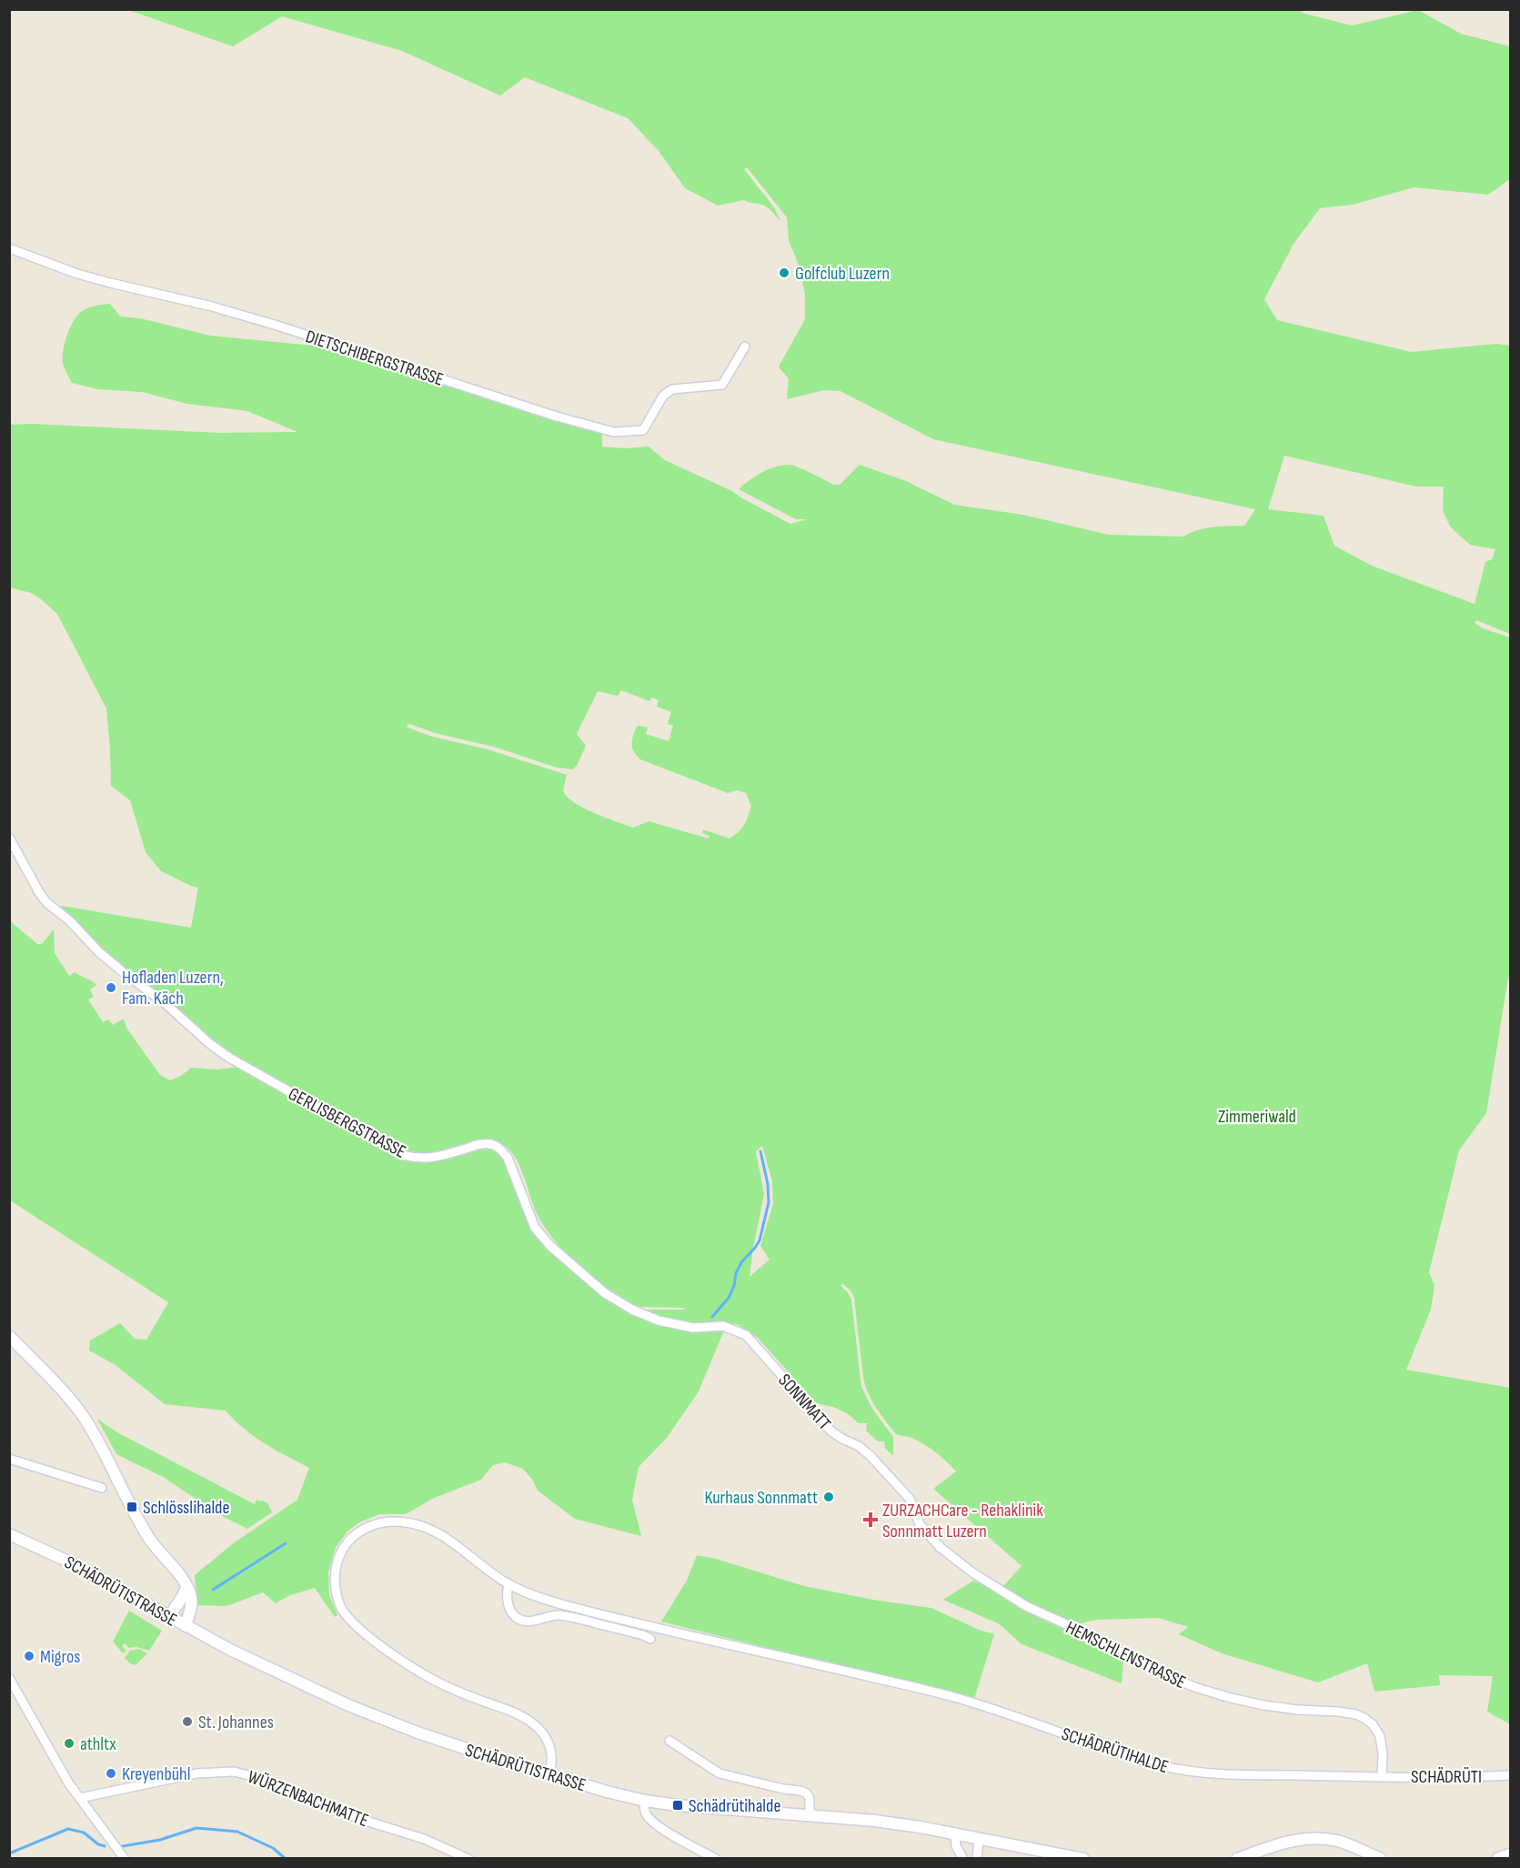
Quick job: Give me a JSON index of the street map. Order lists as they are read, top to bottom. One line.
{"streets":{"main road":["SCHÄDRÜTISTRASSE"],"street":["DIETSCHIBERGSTRASSE","GERLISBERGSTRASSE","SONNMATT","HEMSCHLENSTRASSE","SCHÄDRÜTIHALDE","SCHÄDRÜTI","WÜRZENBACHMATTE"]},"crossings":[["GERLISBERGSTRASSE","SONNMATT"],["SONNMATT","HEMSCHLENSTRASSE"],["SCHÄDRÜTISTRASSE","SCHÄDRÜTIHALDE"],["HEMSCHLENSTRASSE","SCHÄDRÜTIHALDE"],["HEMSCHLENSTRASSE","SCHÄDRÜTI"],["SCHÄDRÜTIHALDE","SCHÄDRÜTI"]],"parks":["Zimmeriwald"],"places":{"other":["Golfclub Luzern","Hofladen Luzern, Fam. Käch","Kurhaus Sonnmatt","Migros","St. Johannes","athltx","Kreyenbühl"],"transit":["Schlösslihalde","Schädrütihalde"],"health":["ZURZACHCare - Rehaklinik Sonnmatt Luzern"]}}
